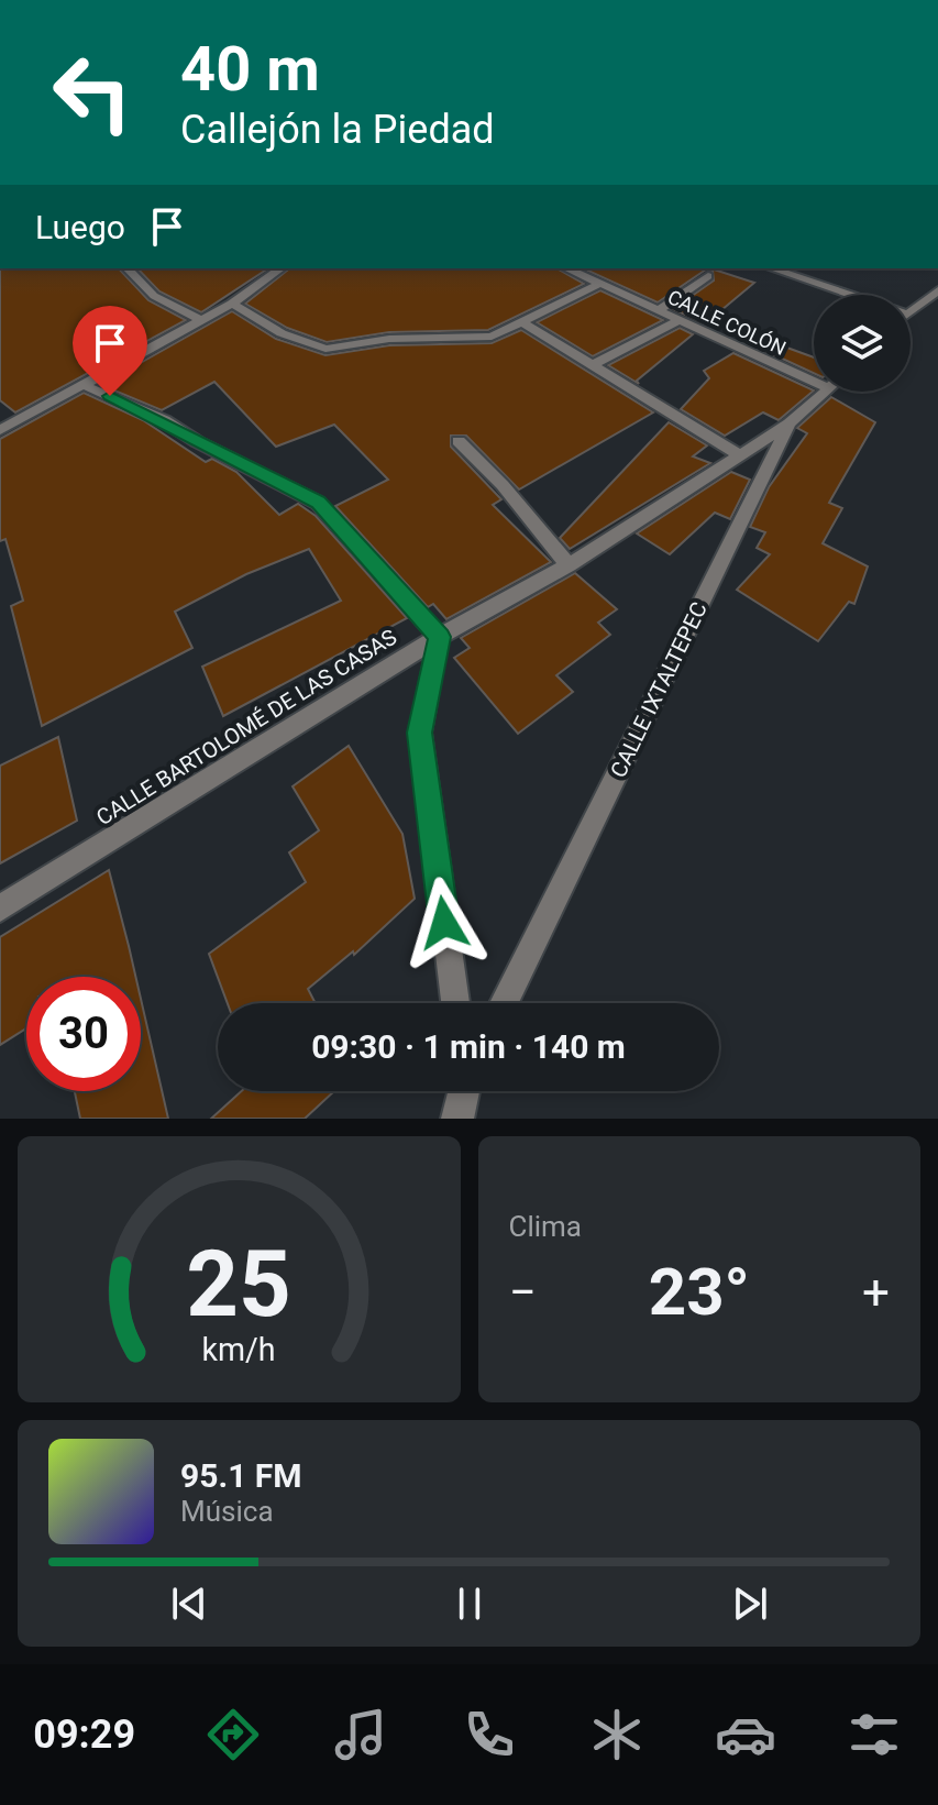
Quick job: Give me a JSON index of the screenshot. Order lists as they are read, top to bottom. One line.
{"streets":{"street":["CALLE COLÓN","CALLE IXTALTEPEC","CALLE BARTOLOMÉ DE LAS CASAS"]},"crossings":[["CALLE IXTALTEPEC","CALLE BARTOLOMÉ DE LAS CASAS"]],"page":{"turn":["40 m","Callejón la Piedad"],"then":"Luego","limit":"30","trip":"09:30 · 1 min · 140 m","tile":"Clima","heat":["−","23°","+"],"song":["95.1 FM","Música"],"tabs":"09:29","gauge":["25","km/h"]}}
